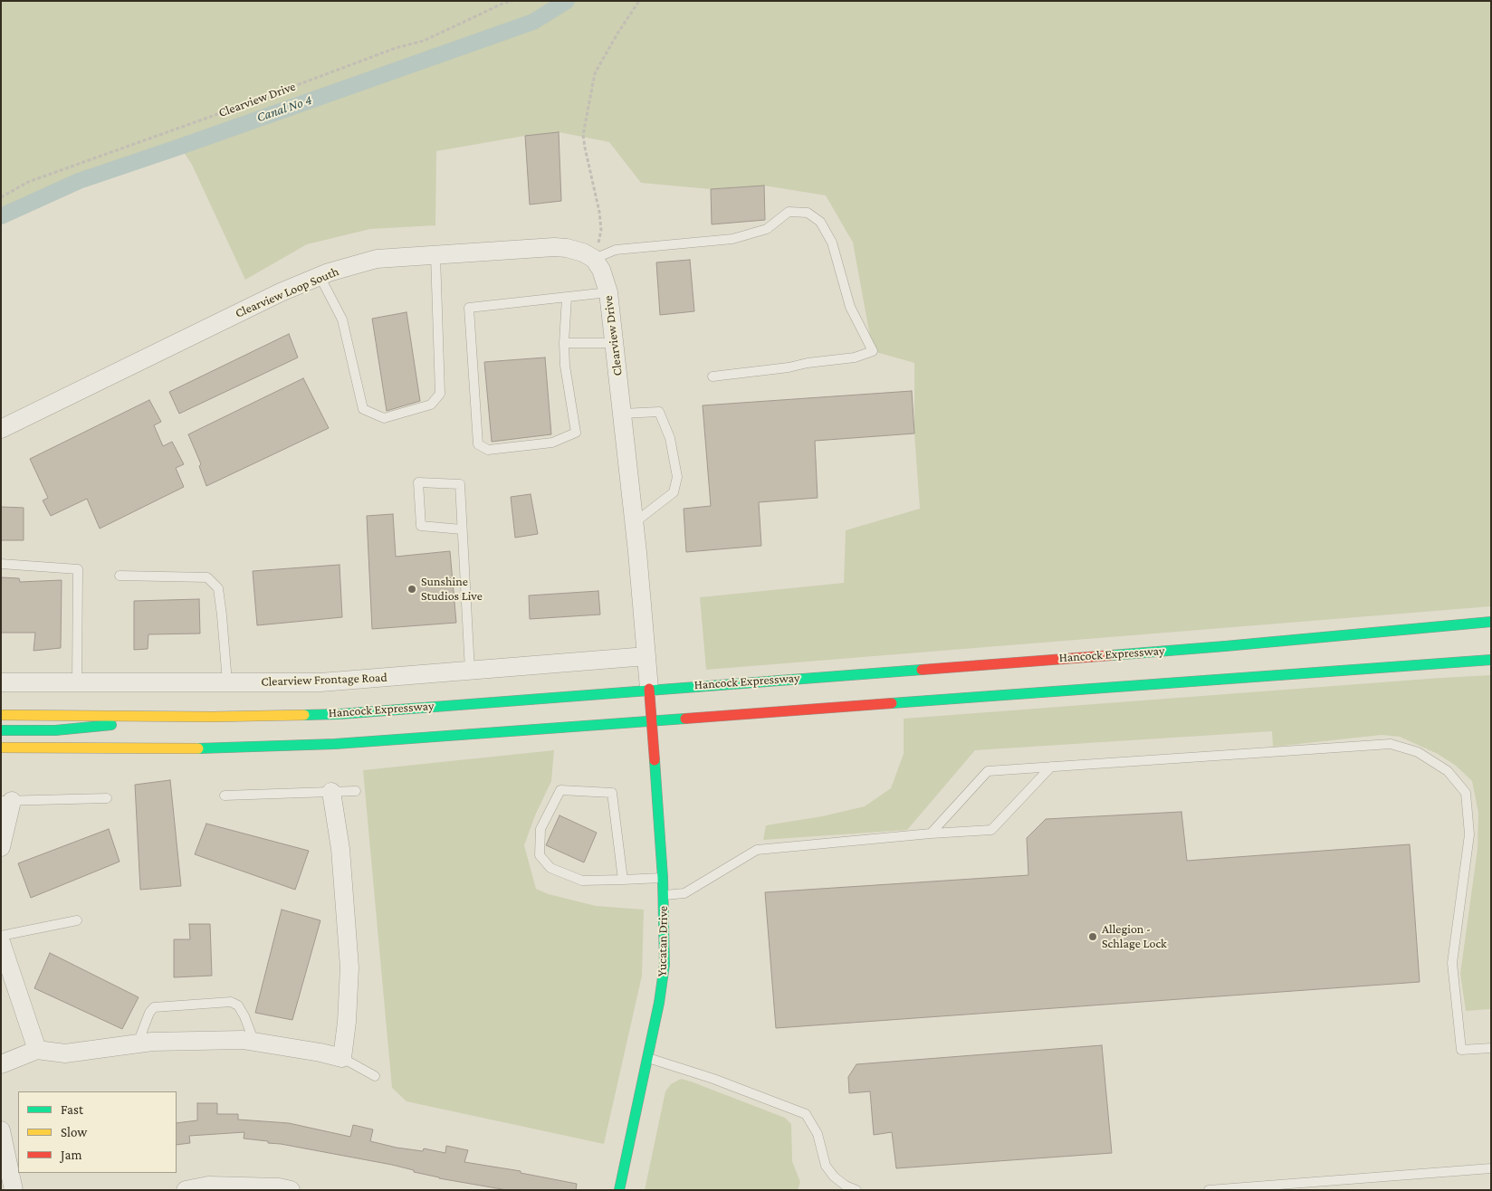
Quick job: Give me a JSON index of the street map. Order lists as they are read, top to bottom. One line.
{"streets":{"main road":["Hancock Expressway","Yucatan Drive"],"street":["Clearview Drive","Clearview Loop South","Clearview Frontage Road"]},"crossings":[["Clearview Drive","Clearview Loop South"],["Clearview Drive","Hancock Expressway"],["Clearview Drive","Clearview Frontage Road"],["Clearview Drive","Yucatan Drive"],["Hancock Expressway","Yucatan Drive"]],"water":["Canal No 4"],"places":["Sunshine Studios Live","Allegion - Schlage Lock"],"legend":["Fast","Slow","Jam"]}
